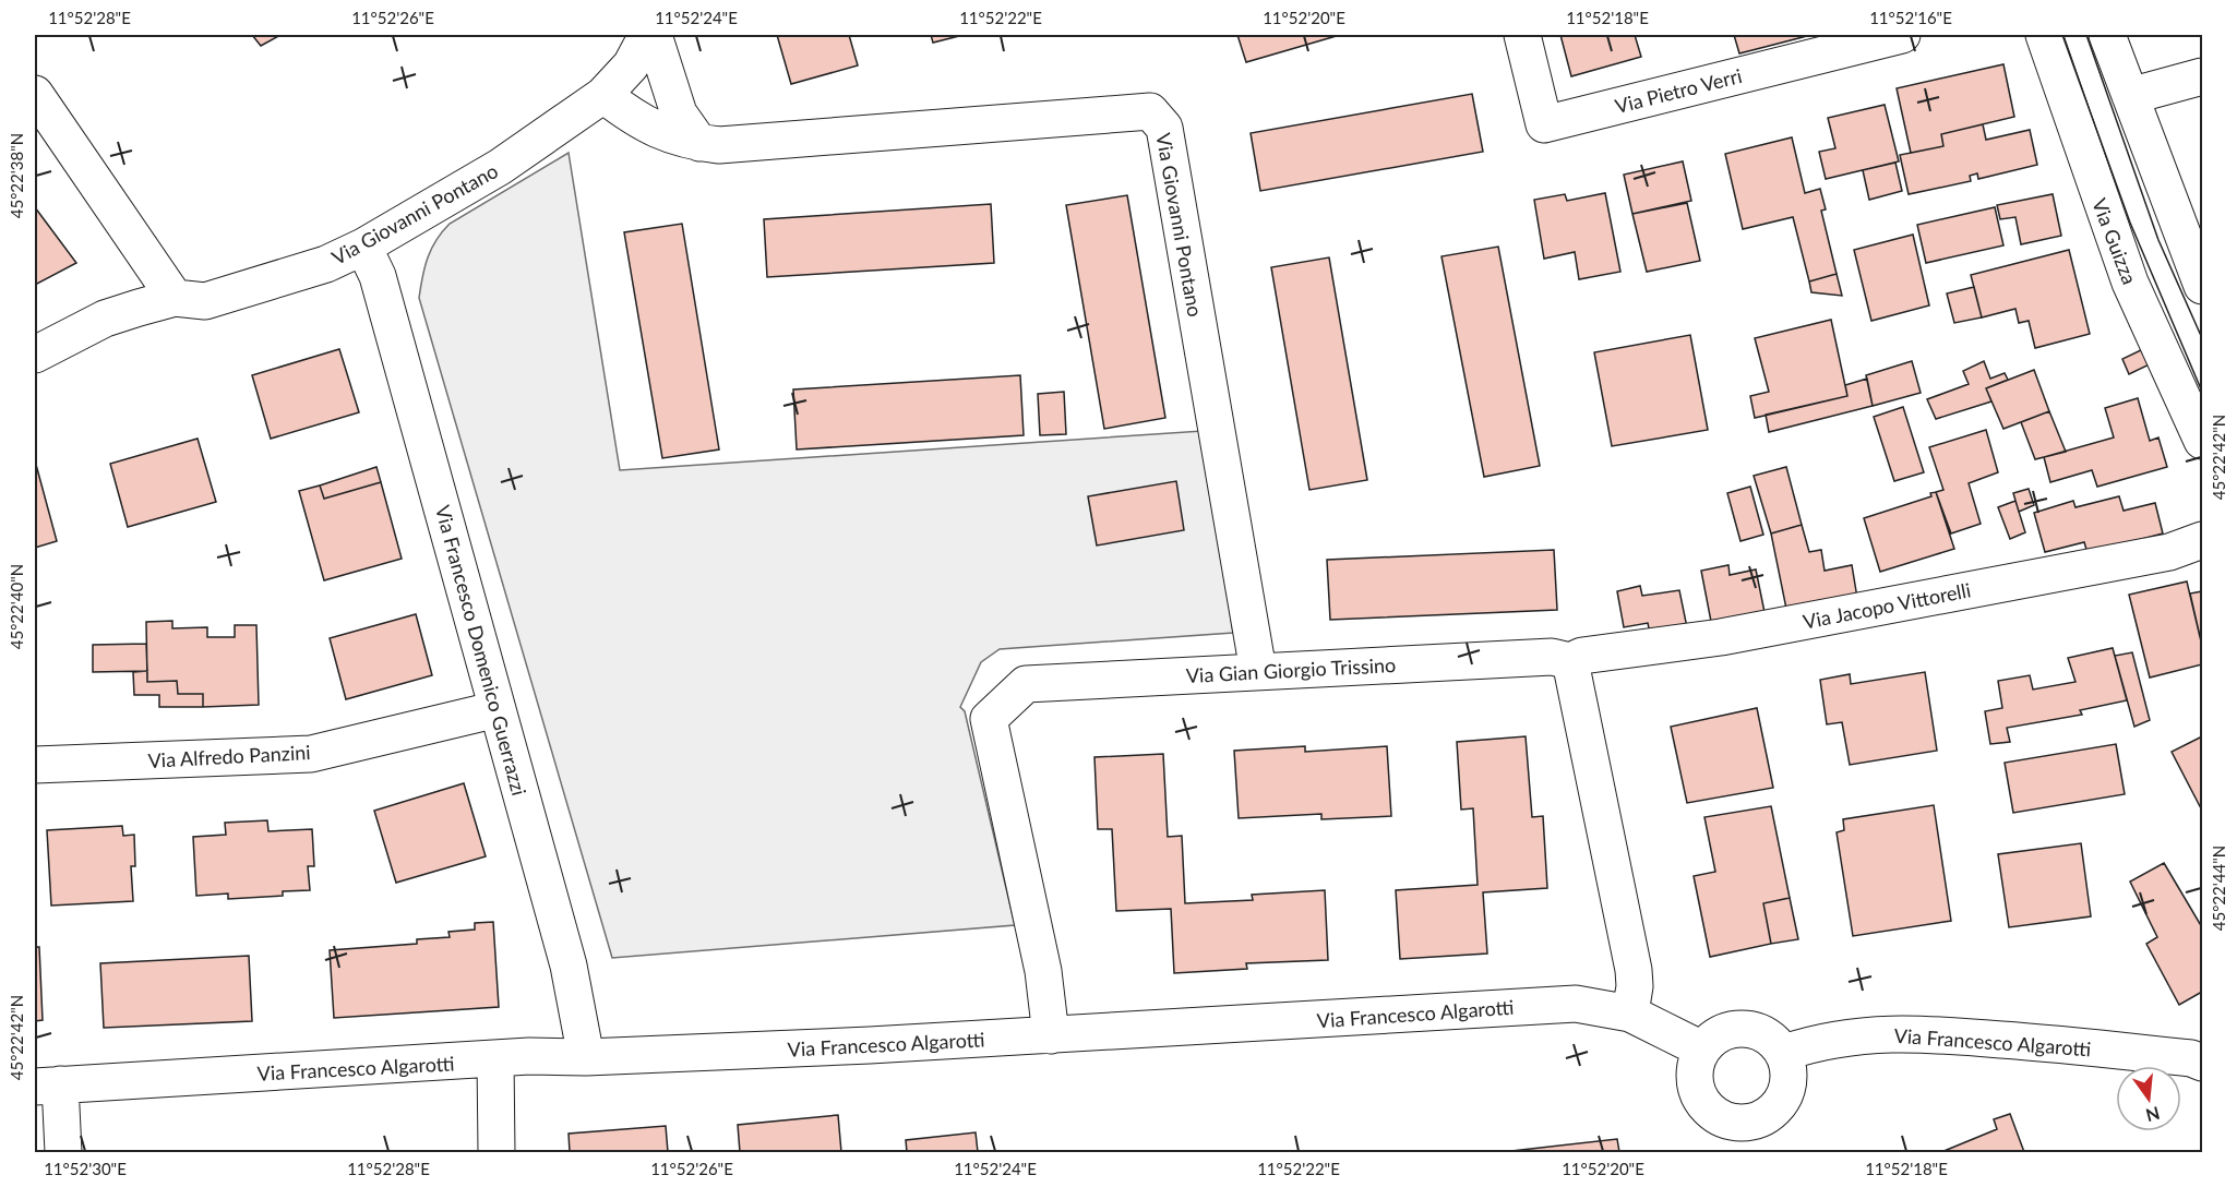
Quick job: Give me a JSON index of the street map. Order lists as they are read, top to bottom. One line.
{"streets":{"street":["Via Pietro Verri","Via Giovanni Pontano","Via Guizza","Via Jacopo Vittorelli","Via Francesco Domenico Guerrazzi","Via Gian Giorgio Trissino","Via Alfredo Panzini","Via Francesco Algarotti"]},"crossings":[["Via Giovanni Pontano","Via Francesco Domenico Guerrazzi"],["Via Giovanni Pontano","Via Gian Giorgio Trissino"],["Via Jacopo Vittorelli","Via Gian Giorgio Trissino"],["Via Francesco Domenico Guerrazzi","Via Alfredo Panzini"],["Via Francesco Domenico Guerrazzi","Via Francesco Algarotti"],["Via Gian Giorgio Trissino","Via Francesco Algarotti"]],"north":"bottom","coordinates":["11°52'28\"E","11°52'26\"E","11°52'24\"E","11°52'22\"E","11°52'20\"E","11°52'18\"E","11°52'16\"E","45°22'38\"N","45°22'42\"N","45°22'40\"N","45°22'44\"N","11°52'30\"E"]}
